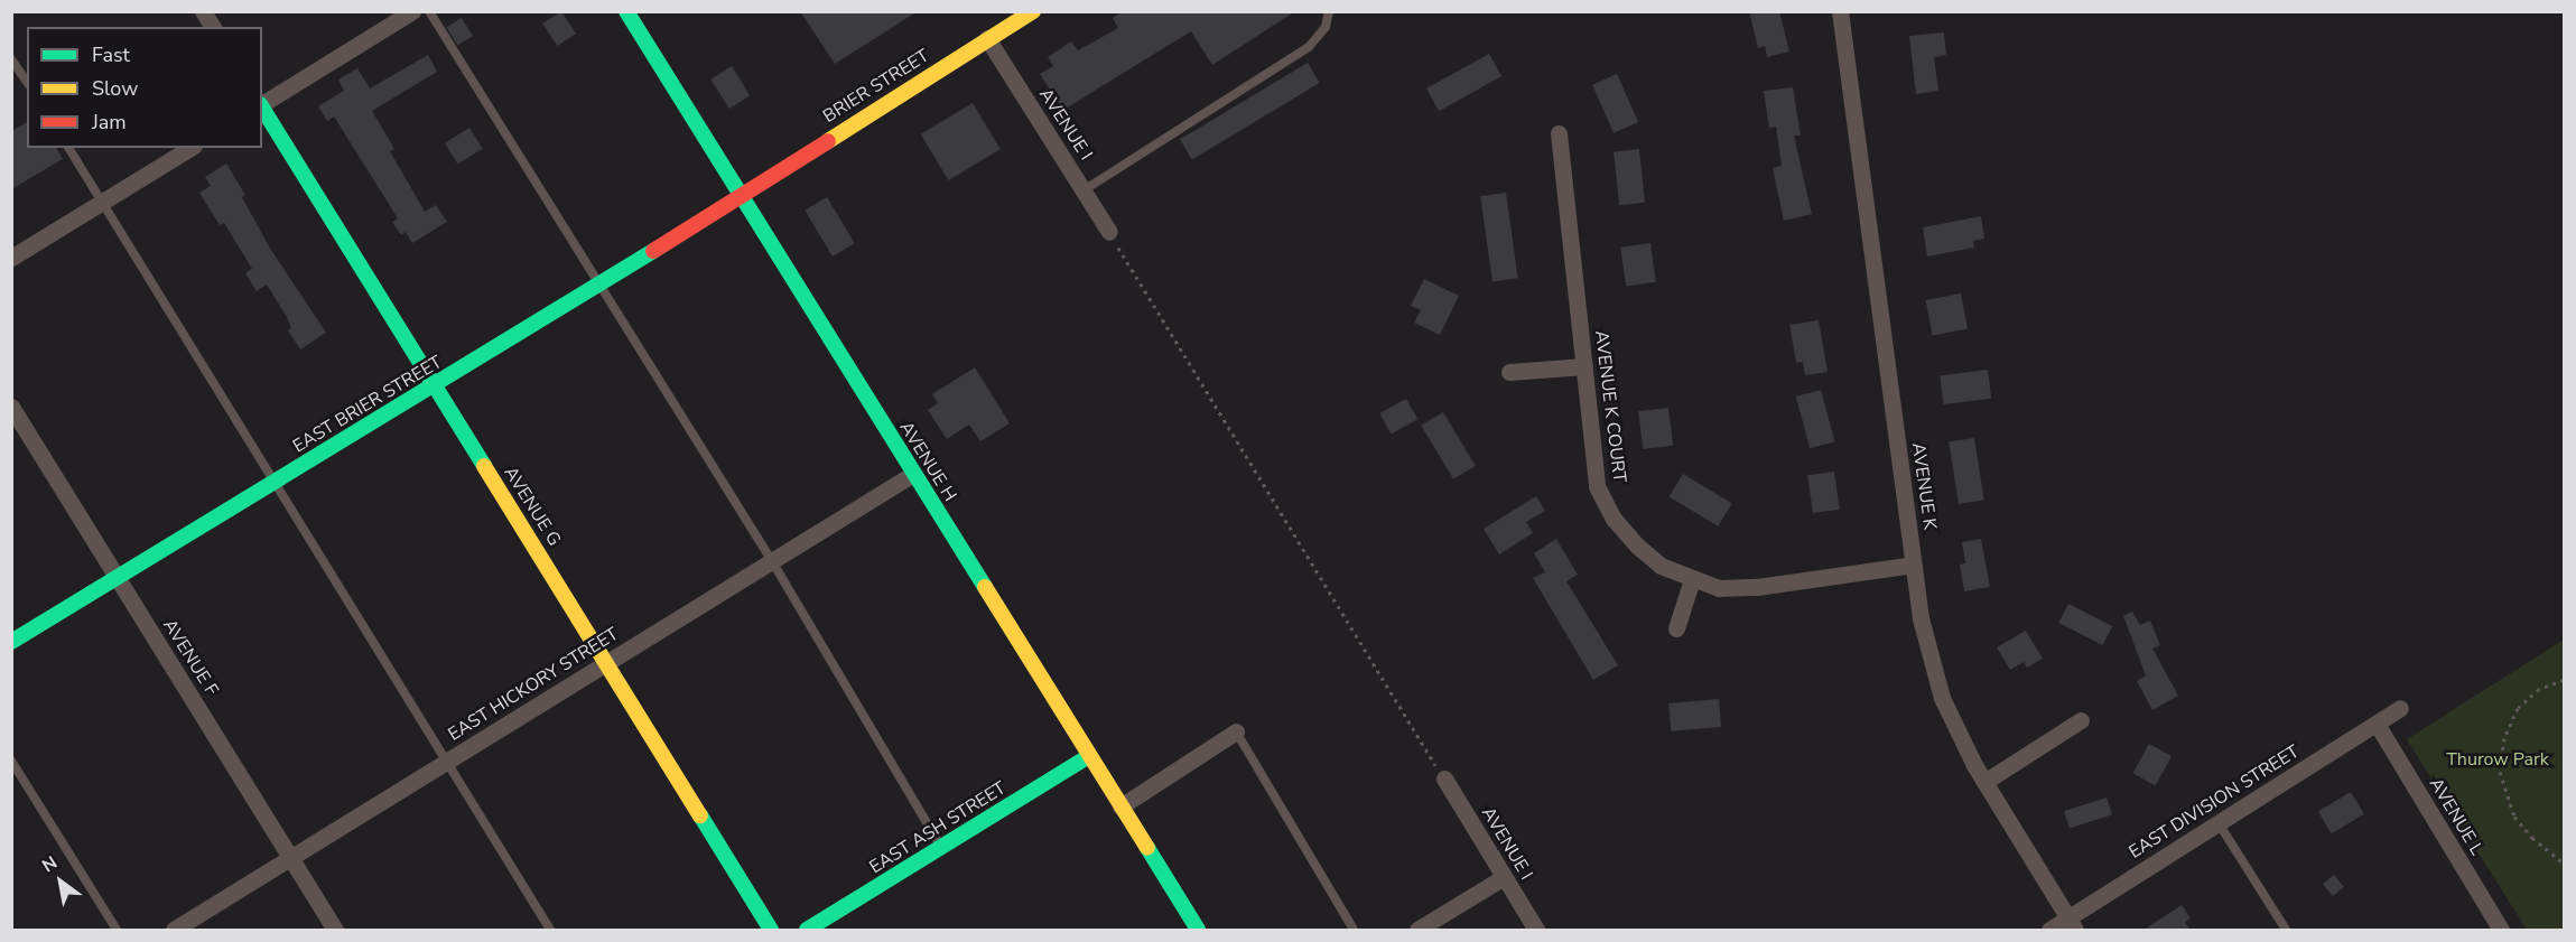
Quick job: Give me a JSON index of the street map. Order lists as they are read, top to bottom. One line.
{"streets":{"street":["BRIER STREET","AVENUE I","EAST BRIER STREET","AVENUE K COURT","AVENUE H","AVENUE K","AVENUE G","AVENUE F","EAST HICKORY STREET","EAST DIVISION STREET","AVENUE L","EAST ASH STREET"]},"crossings":[["BRIER STREET","AVENUE I"],["BRIER STREET","EAST BRIER STREET"],["BRIER STREET","AVENUE H"],["EAST BRIER STREET","AVENUE H"],["EAST BRIER STREET","AVENUE G"],["EAST BRIER STREET","AVENUE F"],["AVENUE K COURT","AVENUE K"],["AVENUE H","EAST HICKORY STREET"],["AVENUE H","EAST ASH STREET"],["AVENUE K","EAST DIVISION STREET"],["AVENUE G","EAST HICKORY STREET"],["AVENUE F","EAST HICKORY STREET"],["EAST DIVISION STREET","AVENUE L"]],"parks":["Thurow Park"],"legend":["Fast","Slow","Jam"],"north":"top left"}
